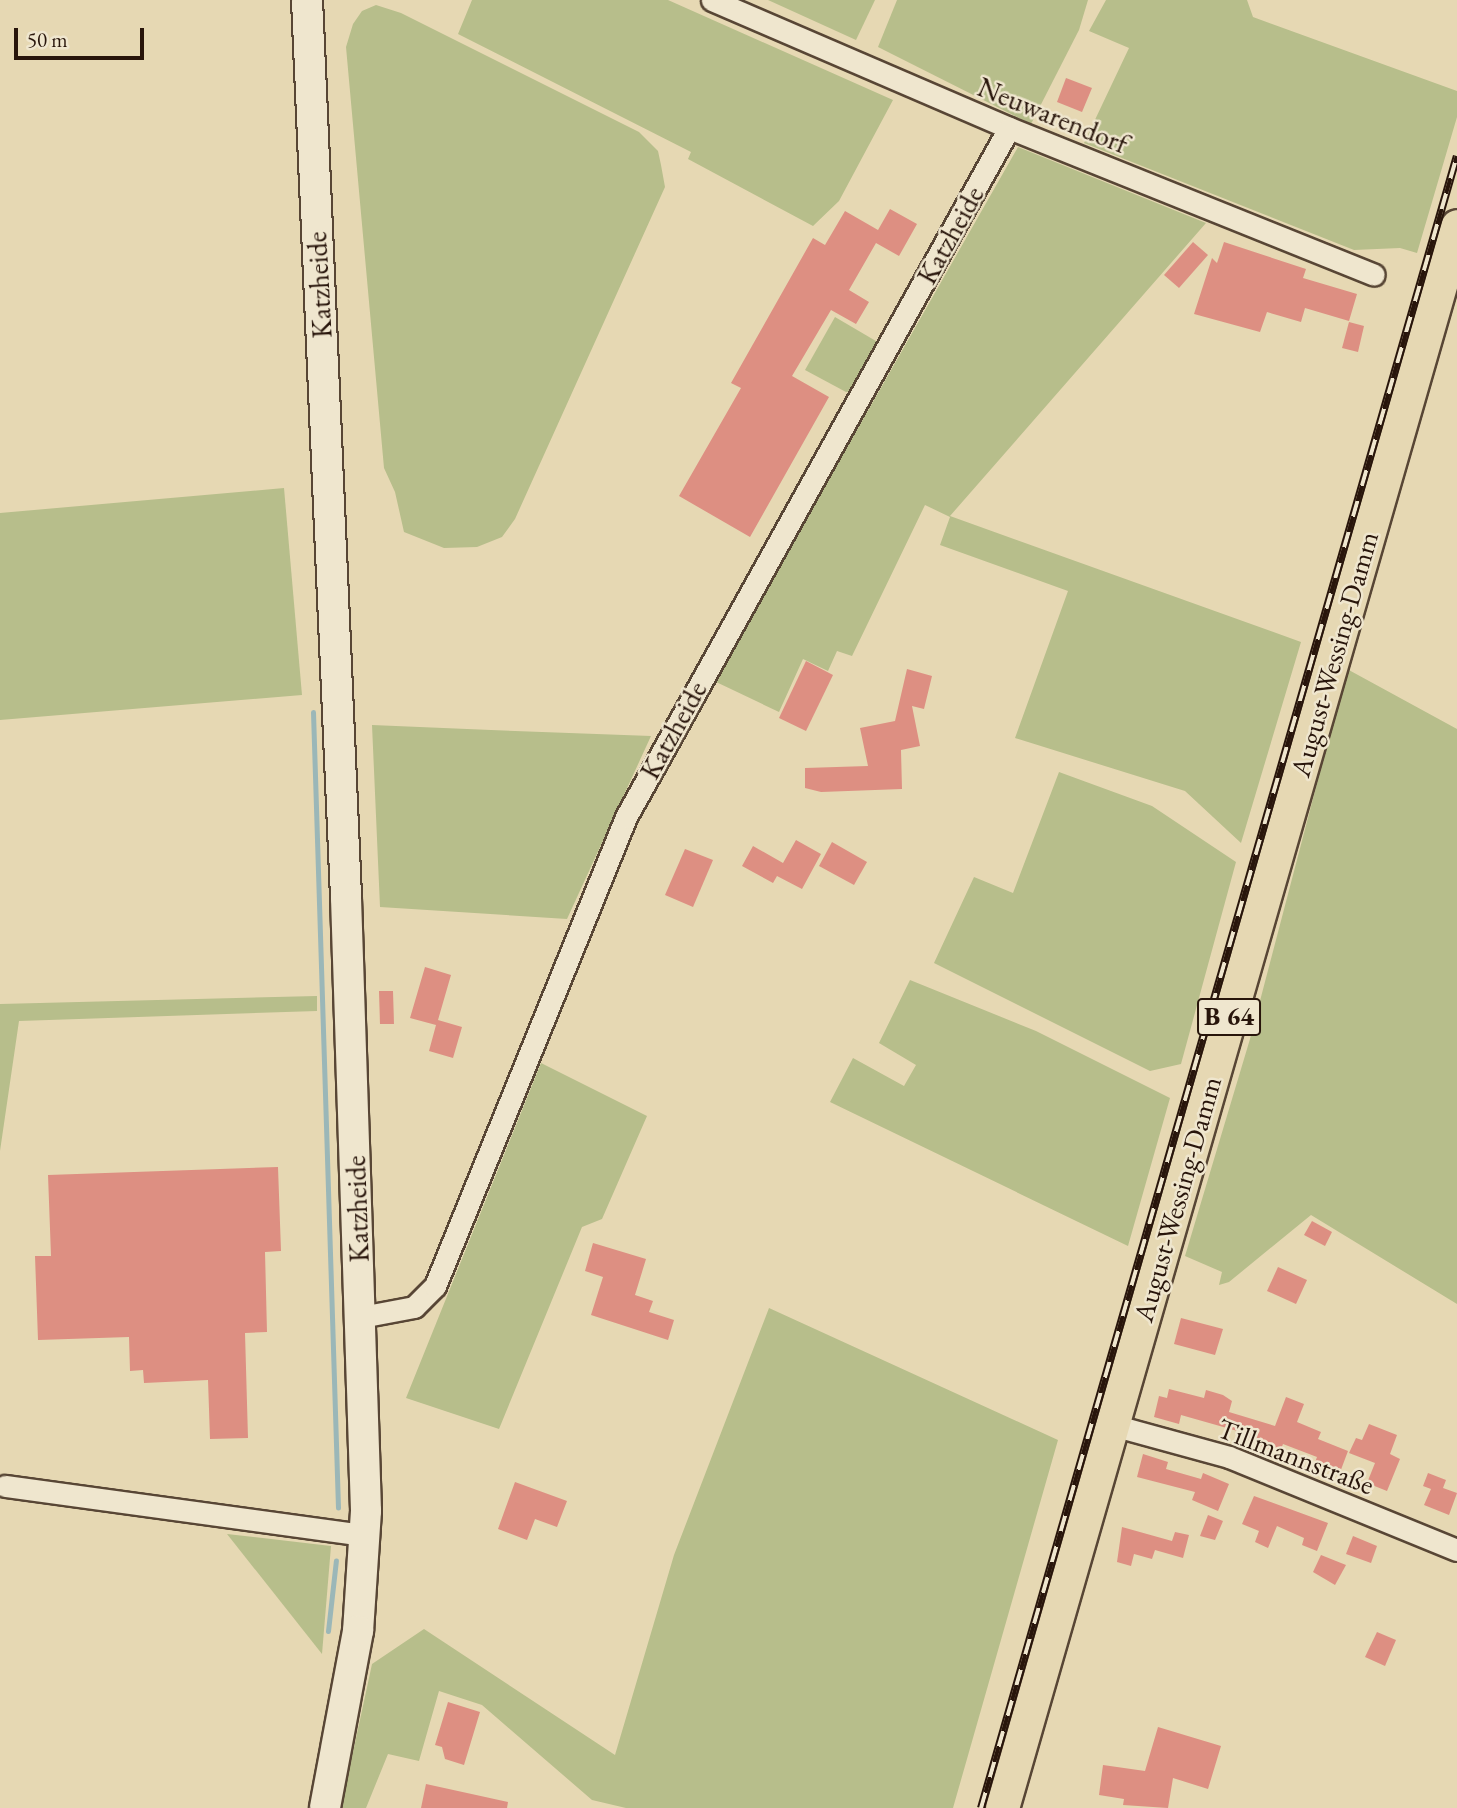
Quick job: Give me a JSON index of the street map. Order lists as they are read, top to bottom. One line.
{"streets":{"main road":["August-Wessing-Damm","B 64"],"street":["Neuwarendorf","Katzheide","Tillmannstraße"]},"crossings":[["Neuwarendorf","Katzheide"],["August-Wessing-Damm","Tillmannstraße"]],"scale_bar":"50 m"}
